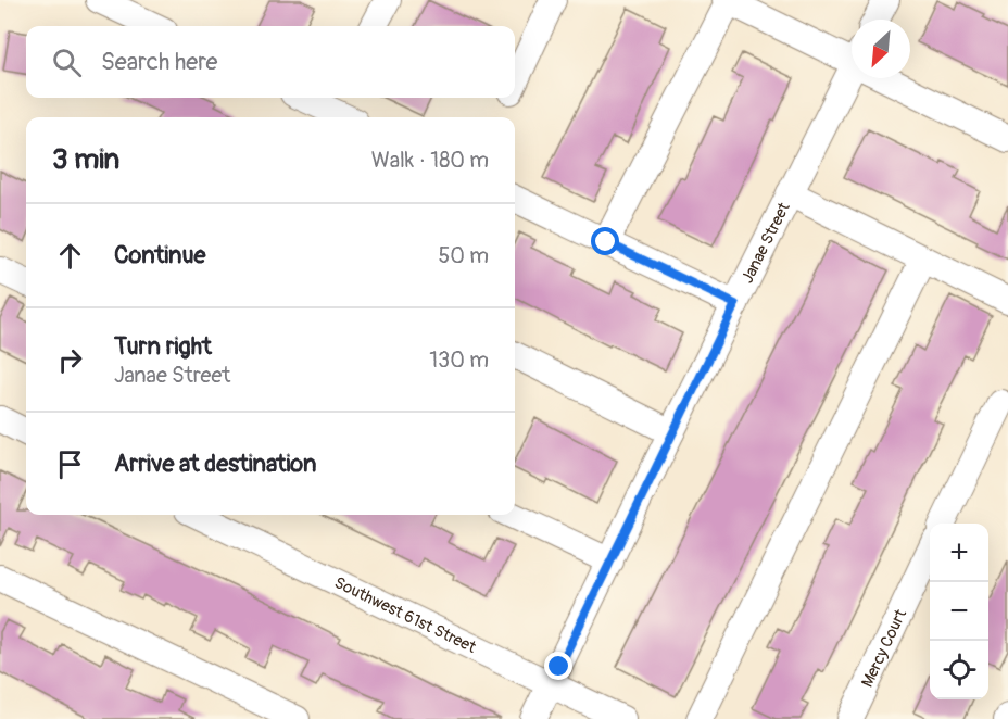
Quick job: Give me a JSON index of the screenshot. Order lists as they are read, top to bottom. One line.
{"streets":{"street":["Janae Street","Southwest 61st Street","Mercy Court"]},"crossings":[["Janae Street","Southwest 61st Street"]],"north":"bottom left","page":{"search":"Search here","heading":["3 min","Walk · 180 m"],"list":[["Continue","50 m"],["Turn right","Janae Street","130 m"],"Arrive at destination"],"map_buttons":["+","−"]}}
